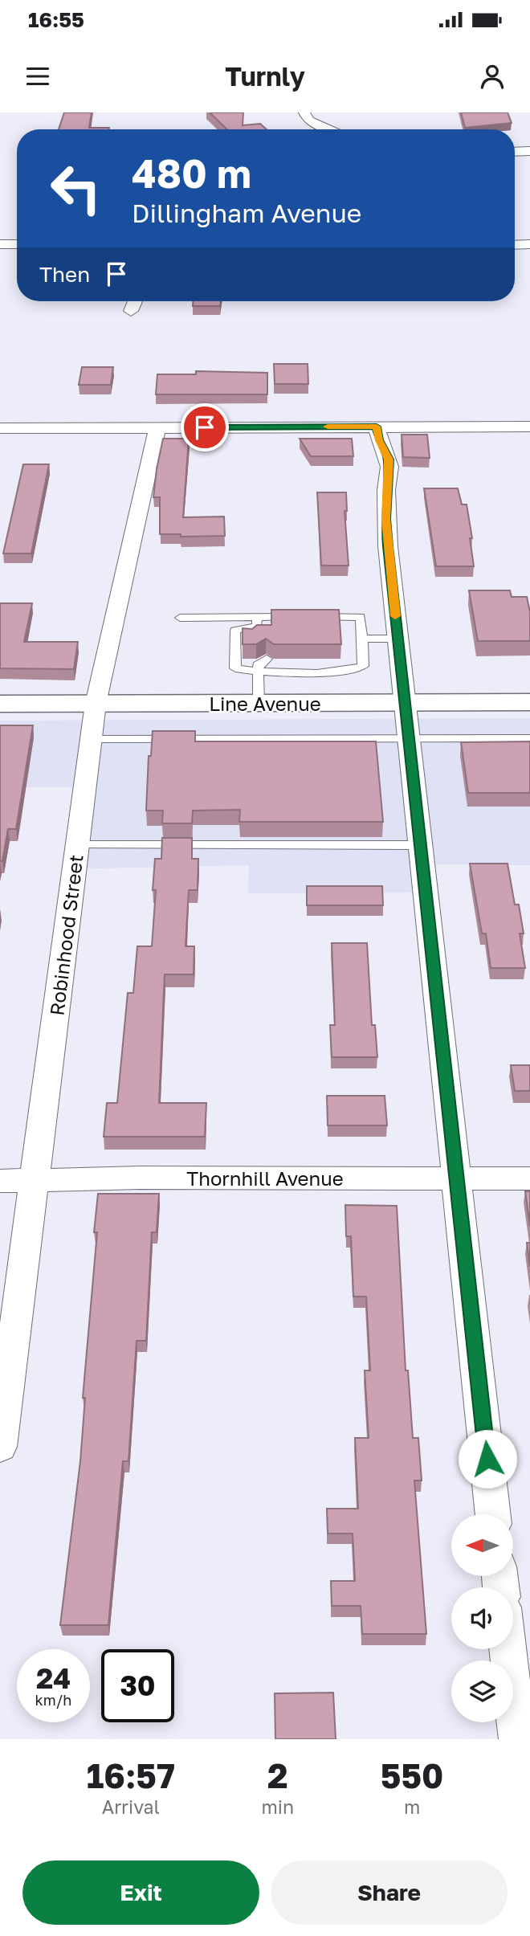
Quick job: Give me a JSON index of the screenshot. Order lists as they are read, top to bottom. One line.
{"streets":{"main road":["Line Avenue"],"street":["Robinhood Street","Thornhill Avenue"]},"crossings":[["Line Avenue","Robinhood Street"],["Robinhood Street","Thornhill Avenue"]],"north":"left","page":{"status":"16:55","header":"Turnly","turn":["480 m","Dillingham Avenue"],"then":"Then","speed":"24 km/h","limit":"30","eta":["16:57","Arrival","2","min","550","m"],"buttons":["Exit","Share"]}}
